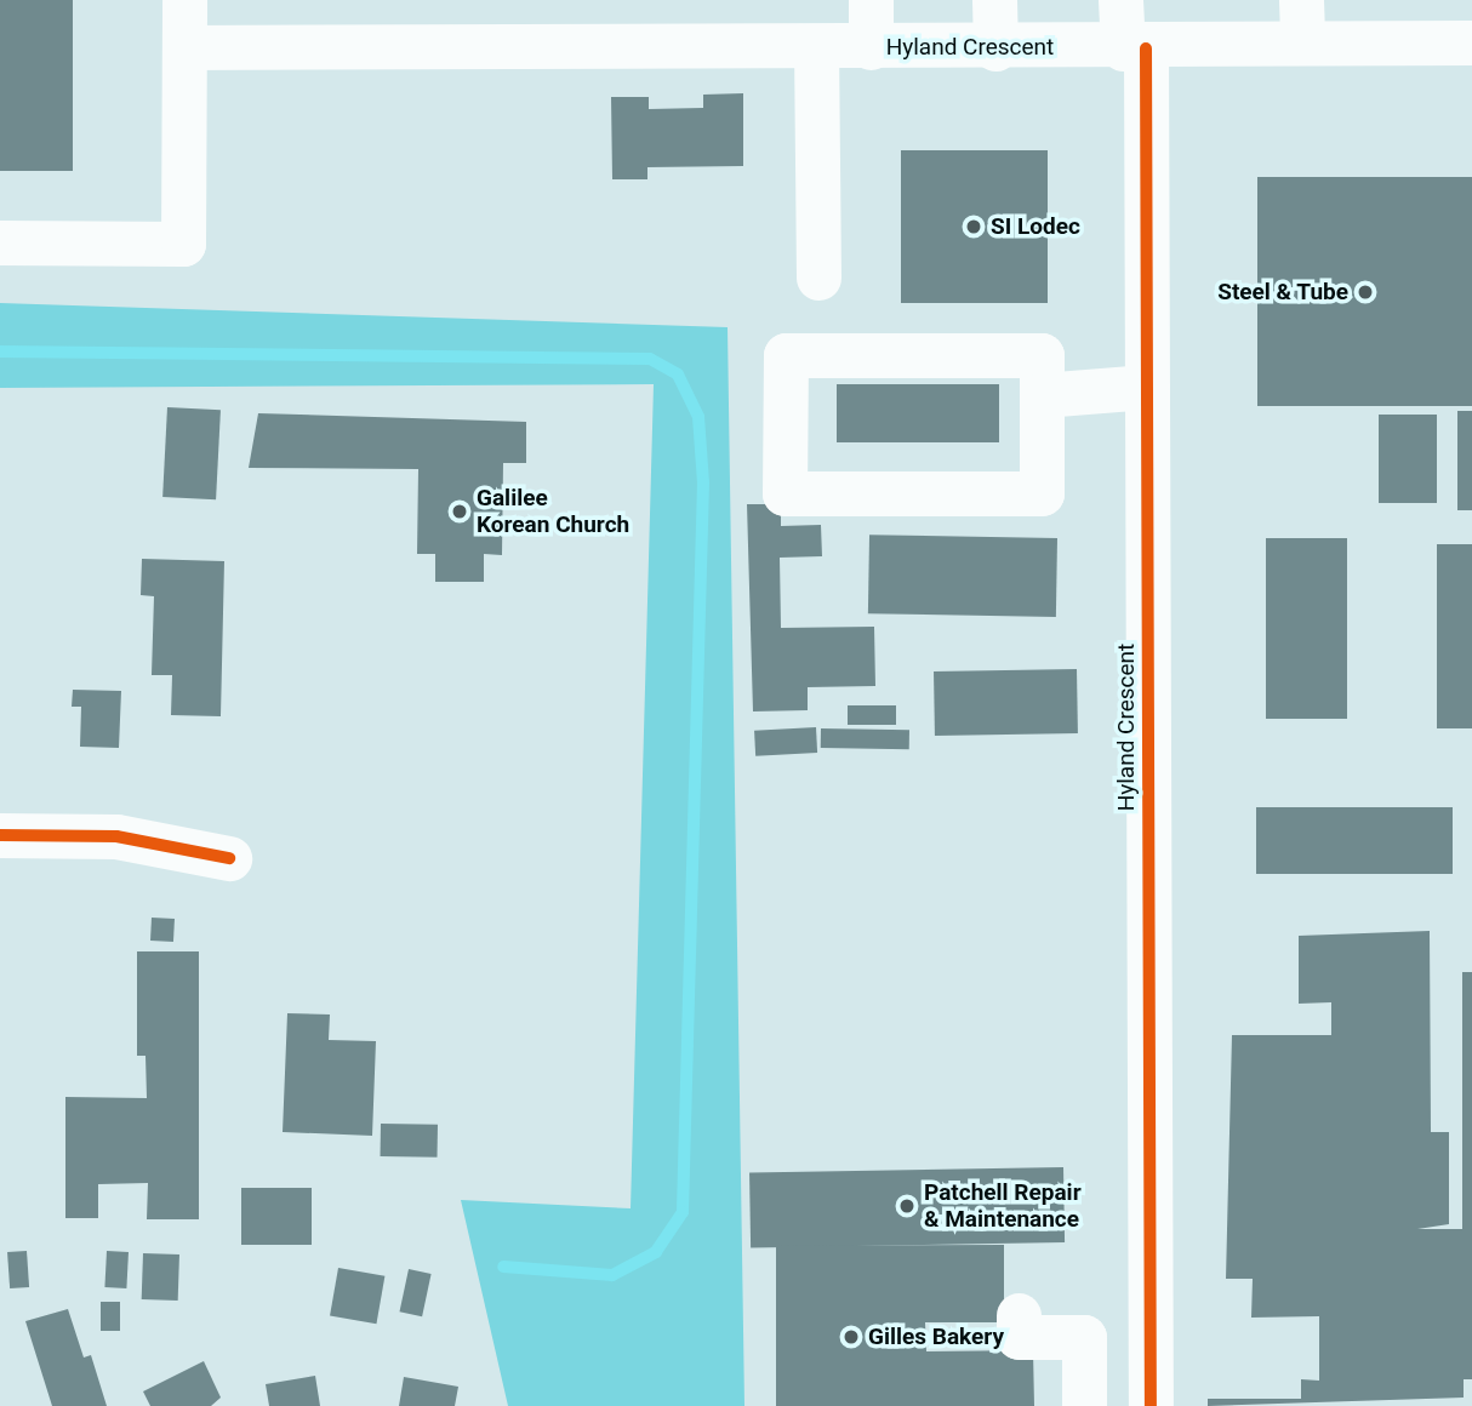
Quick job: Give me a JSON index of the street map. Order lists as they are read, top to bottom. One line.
{"streets":{"street":["Hyland Crescent"]},"places":["SI Lodec","Steel & Tube","Galilee Korean Church","Patchell Repair & Maintenance","Gilles Bakery"]}
